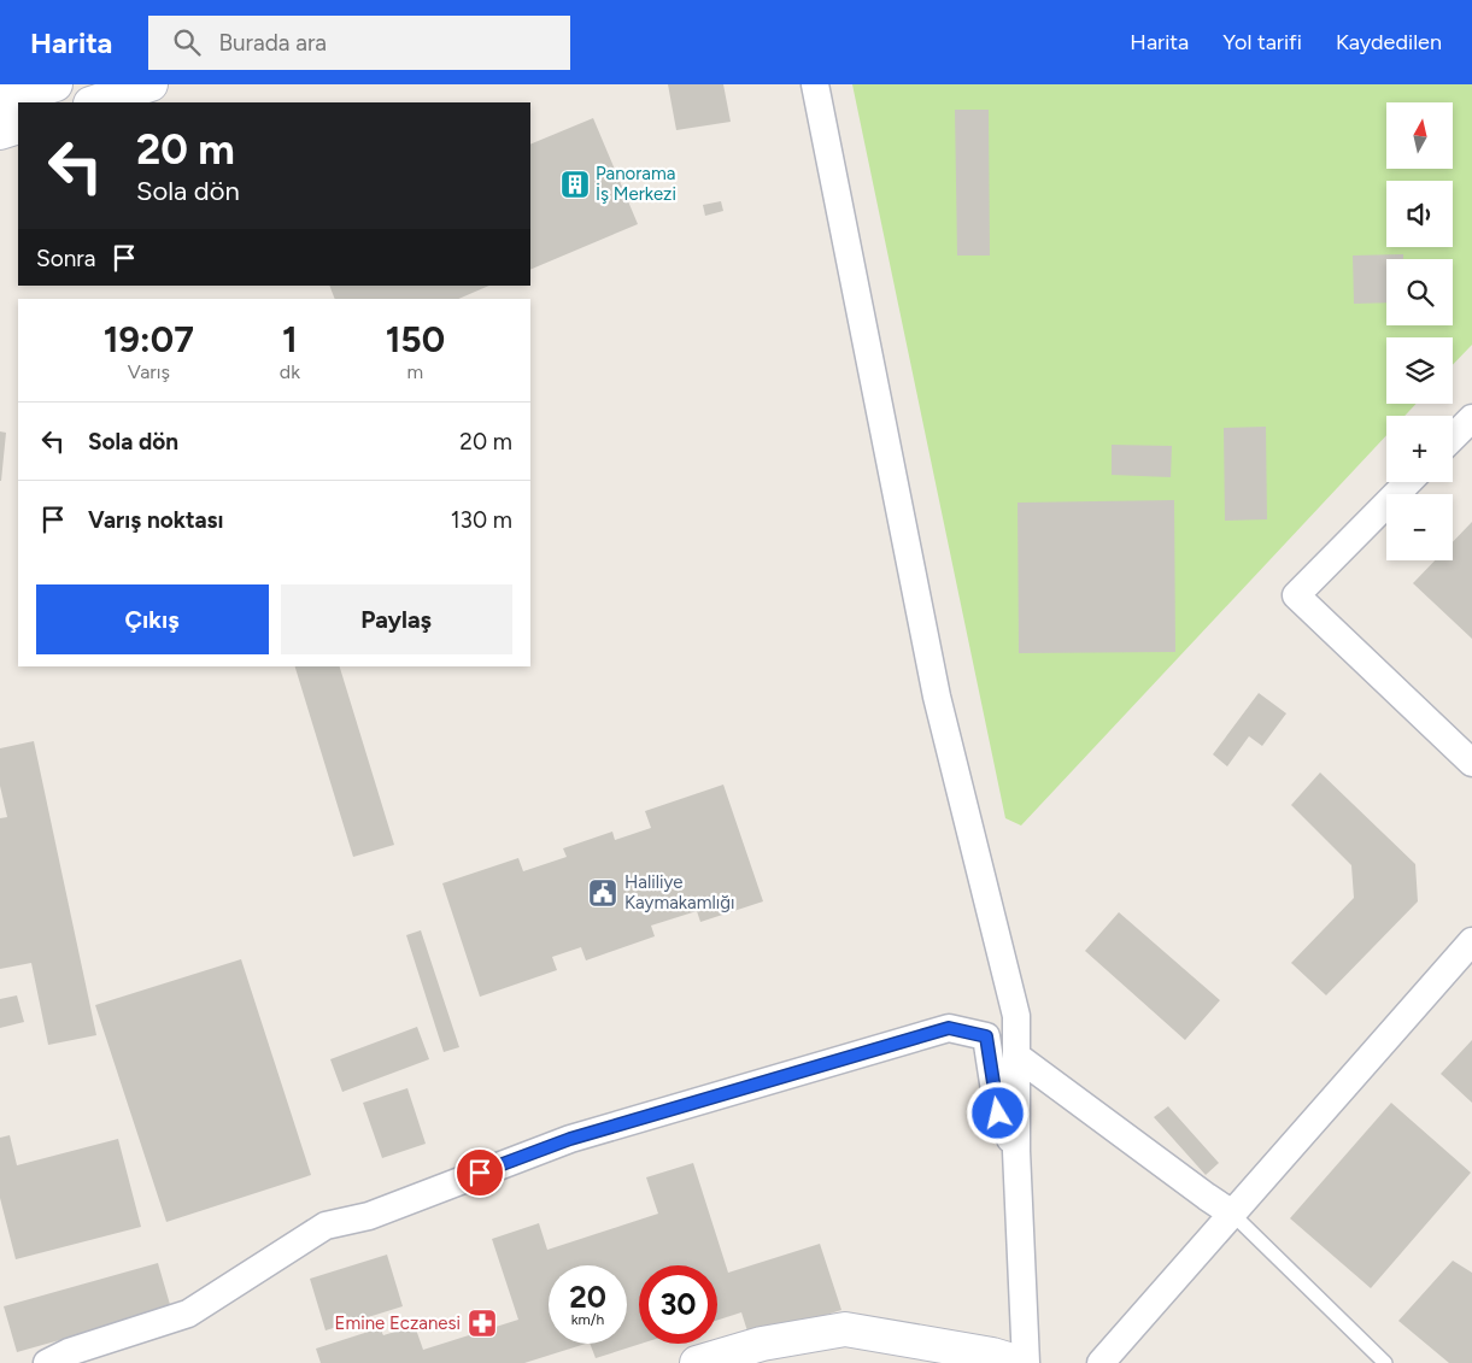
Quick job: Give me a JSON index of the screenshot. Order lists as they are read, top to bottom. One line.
{"places":{"building":["Panorama İş Merkezi"],"public building":["Haliliye Kaymakamlığı"],"pharmacy":["Emine Eczanesi"]},"north":"top","page":{"header":"Harita","search":"Burada ara","nav":["Harita","Yol tarifi","Kaydedilen"],"map_buttons":["+","−"],"turn":["20 m","Sola dön"],"then":"Sonra","eta":["19:07","Varış","1","dk","150","m"],"list":[{"name":"Sola dön","value":"20 m"},{"name":"Varış noktası","value":"130 m"}],"buttons":["Çıkış","Paylaş"],"speed":"20 km/h","limit":"30"}}
